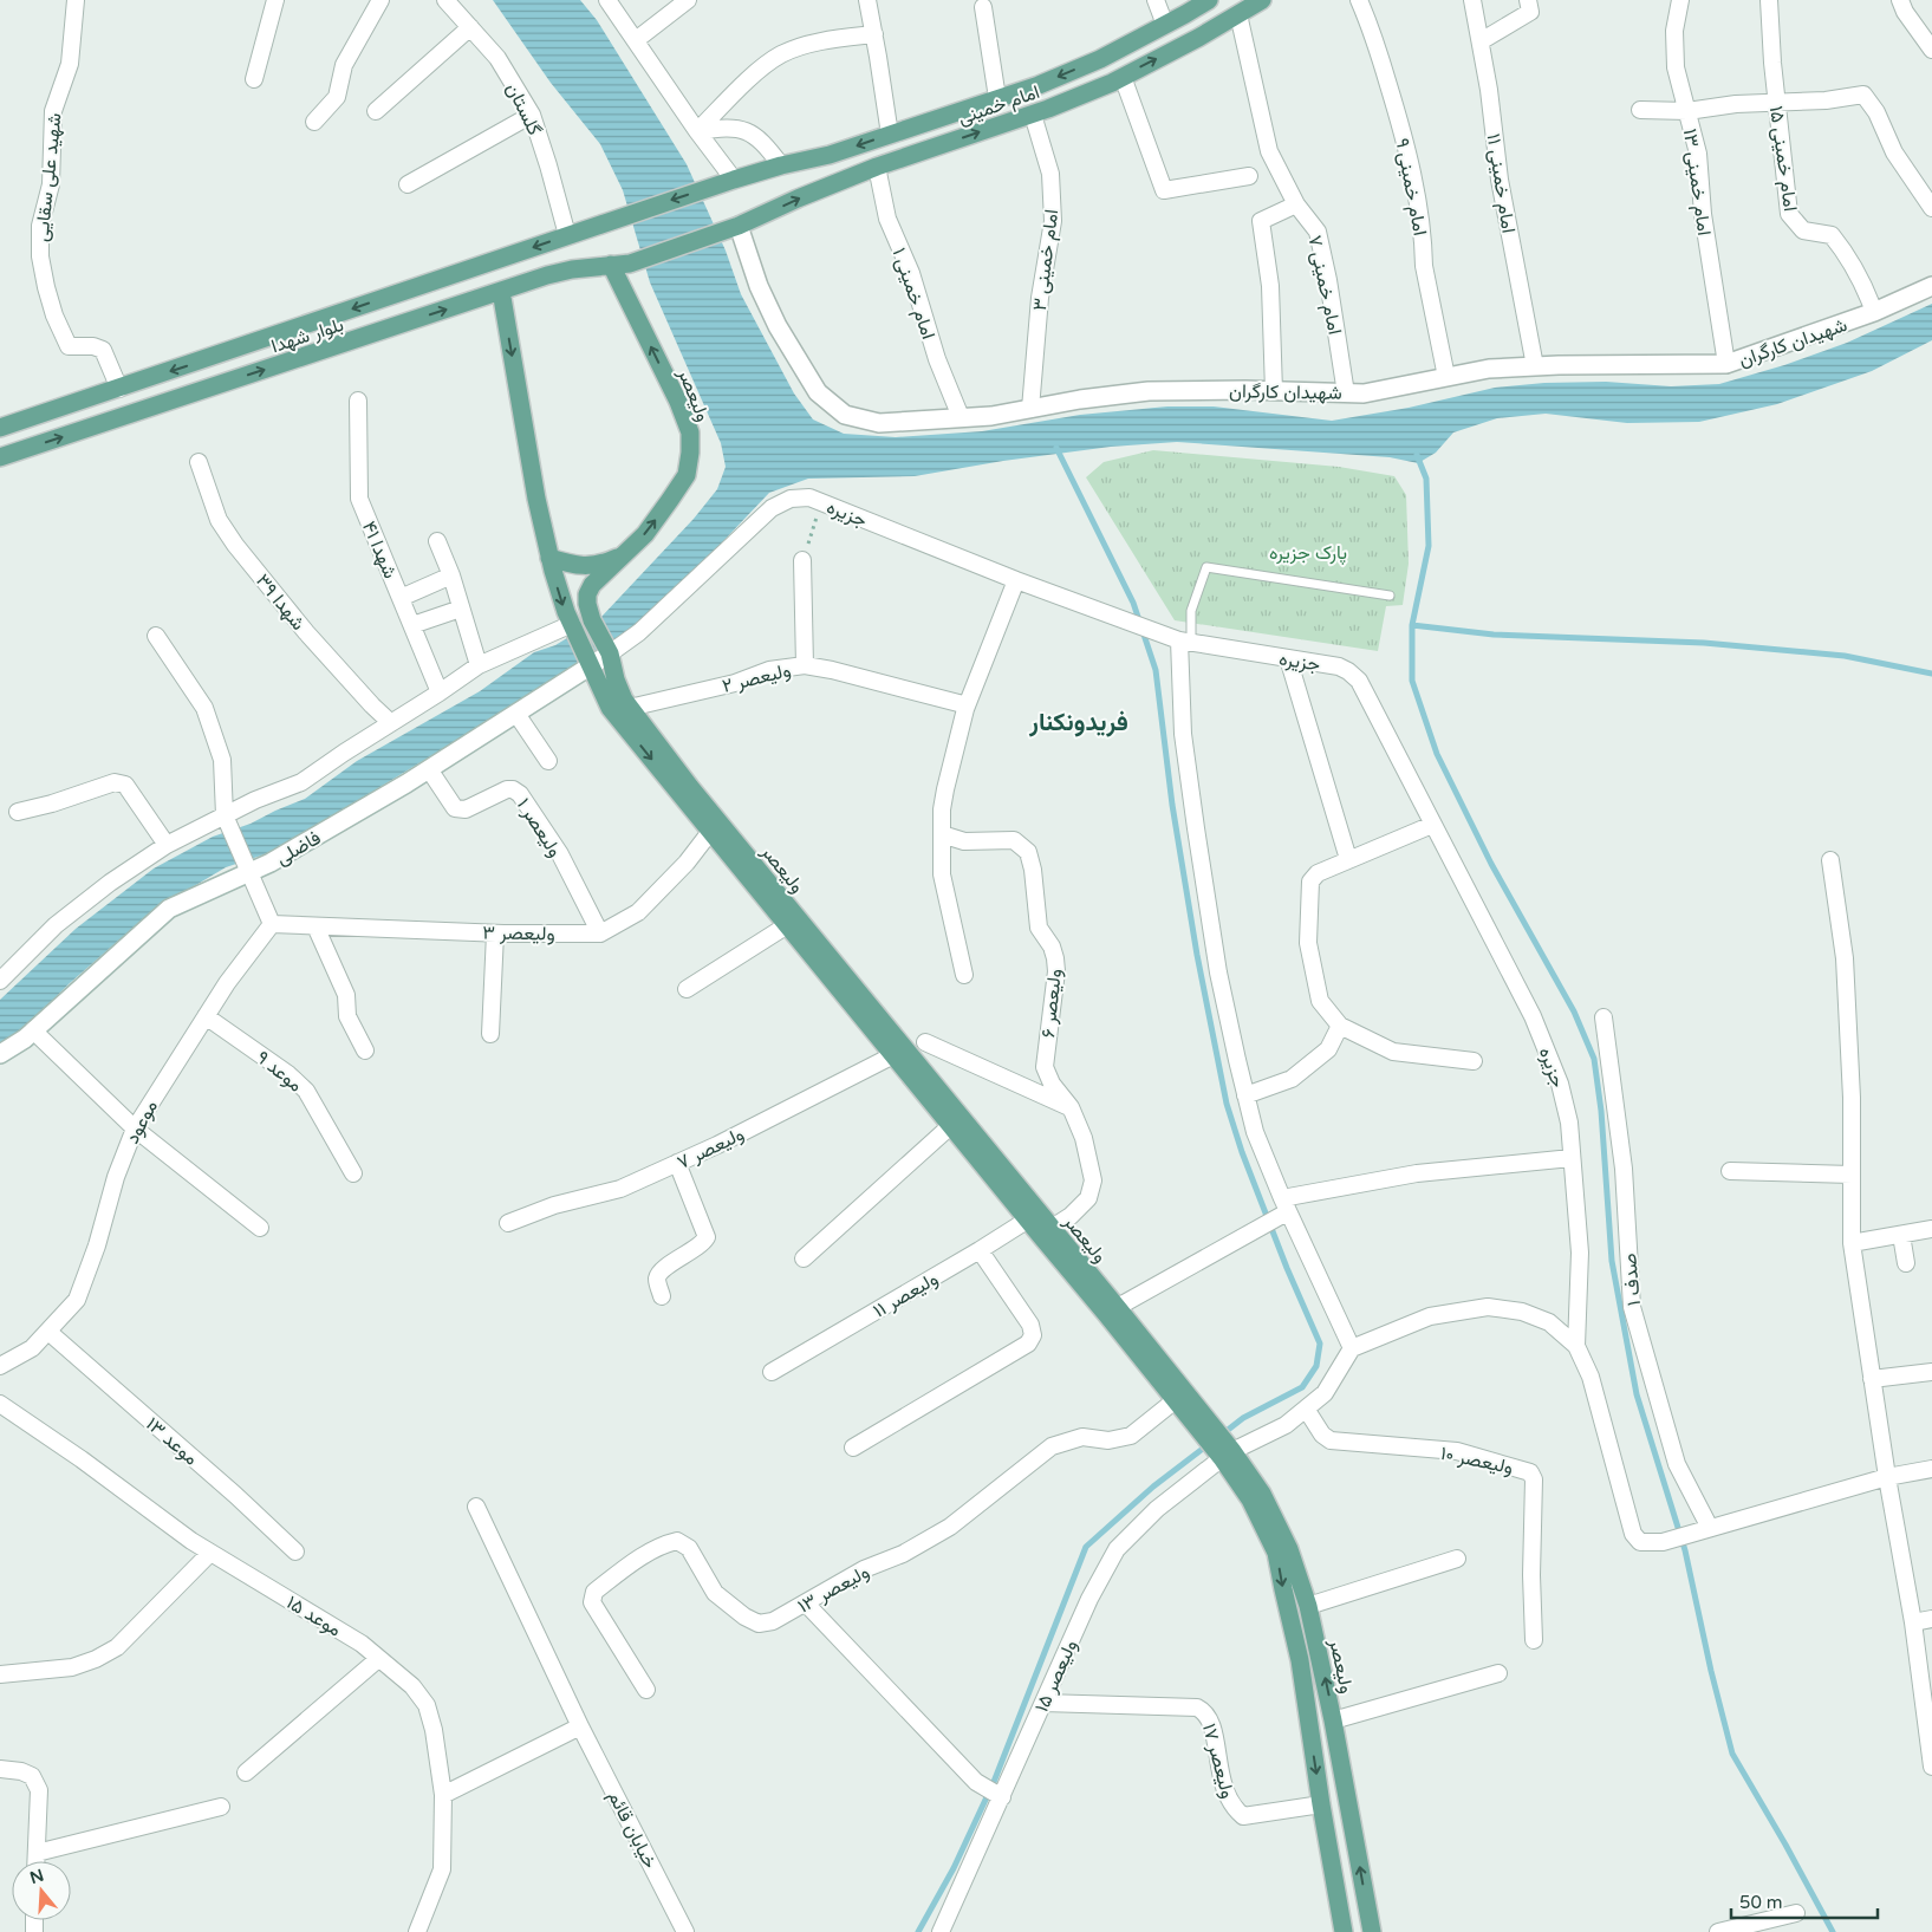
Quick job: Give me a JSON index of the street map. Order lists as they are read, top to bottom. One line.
{"streets":{"main road":["امام خمینی","بلوار شهدا","ولیعصر"],"street":["گلستان","امام خمینی ۱۵","شهید علی سقایی","امام خمینی ۱۳","امام خمینی ۱۱","امام خمینی ۹","امام خمینی ۳","امام خمینی ۷","امام خمینی ۱","شهیدان کارگران","جزیره","شهدا ۴۱","شهدا ۳۹","ولیعصر ۲","ولیعصر ۱","فاضلی","ولیعصر ۳","ولیعصر ۶","موعد ۹","موعود","ولیعصر ۷","صدف ۱","ولیعصر ۱۱","موعد ۱۳","ولیعصر ۱۰","ولیعصر ۱۳","موعد ۱۵","ولیعصر ۱۵","ولیعصر ۱۷","خیابان قائم"]},"crossings":[["امام خمینی","امام خمینی ۳"],["امام خمینی","امام خمینی ۷"],["امام خمینی","امام خمینی ۱"],["امام خمینی","بلوار شهدا"],["امام خمینی","شهیدان کارگران"],["گلستان","بلوار شهدا"],["امام خمینی ۱۵","شهیدان کارگران"],["شهید علی سقایی","بلوار شهدا"],["امام خمینی ۱۳","شهیدان کارگران"],["امام خمینی ۱۱","شهیدان کارگران"],["امام خمینی ۹","شهیدان کارگران"],["امام خمینی ۳","شهیدان کارگران"],["امام خمینی ۷","شهیدان کارگران"],["امام خمینی ۱","شهیدان کارگران"],["بلوار شهدا","ولیعصر"],["ولیعصر","جزیره"],["ولیعصر","ولیعصر ۲"],["ولیعصر","فاضلی"],["ولیعصر","ولیعصر ۳"],["ولیعصر","ولیعصر ۶"],["ولیعصر","ولیعصر ۷"],["ولیعصر","ولیعصر ۱۱"],["ولیعصر","ولیعصر ۱۳"],["ولیعصر","ولیعصر ۱۵"],["ولیعصر","ولیعصر ۱۷"],["جزیره","فاضلی"],["ولیعصر ۱","فاضلی"],["ولیعصر ۱","ولیعصر ۳"],["ولیعصر ۳","موعود"],["ولیعصر ۶","ولیعصر ۱۱"],["موعد ۹","موعود"],["موعود","موعد ۱۳"],["ولیعصر ۱۵","ولیعصر ۱۷"]],"districts":["فریدونکنار"],"parks":["پارک جزیره"],"scale_bar":"50 m","north":"top"}
